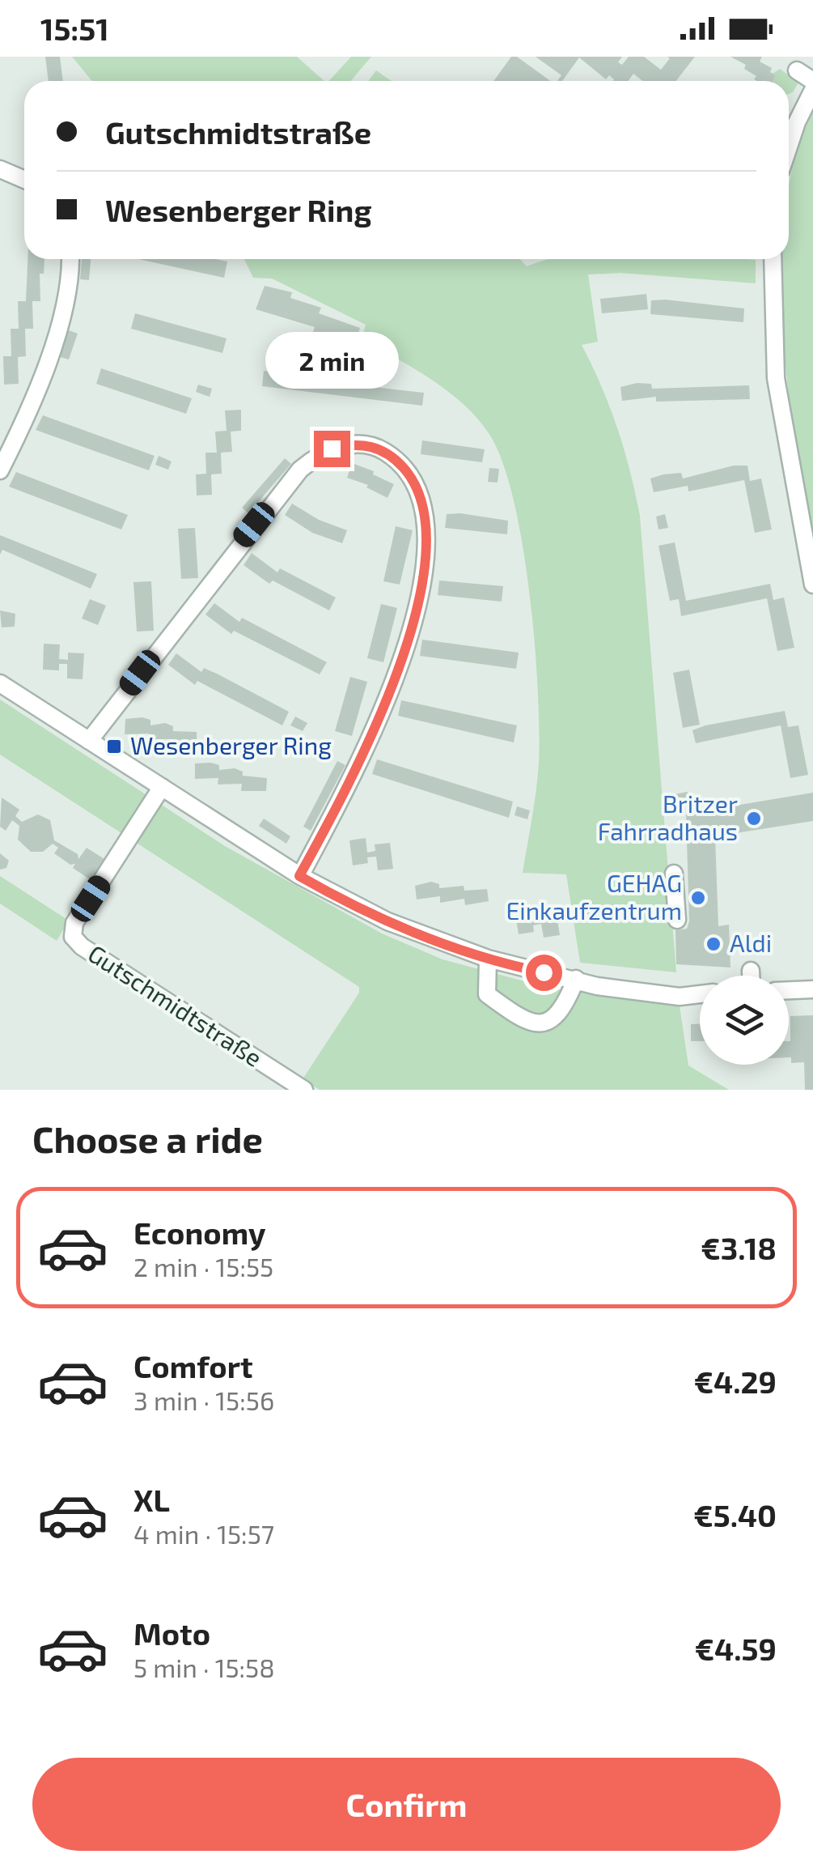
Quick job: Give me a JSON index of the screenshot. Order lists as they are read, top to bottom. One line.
{"streets":{"street":["Gutschmidtstraße"]},"places":{"transit":["Wesenberger Ring"],"other":["Britzer Fahrradhaus","GEHAG Einkaufzentrum","Aldi"]},"page":{"status":"15:51","banner":["Gutschmidtstraße","Wesenberger Ring"],"bubble":"2 min","heading":"Choose a ride","list":[{"name":"Economy","note":"2 min · 15:55","value":"€3.18"},{"name":"Comfort","note":"3 min · 15:56","value":"€4.29"},{"name":"XL","note":"4 min · 15:57","value":"€5.40"},{"name":"Moto","note":"5 min · 15:58","value":"€4.59"}],"buttons":"Confirm"}}
